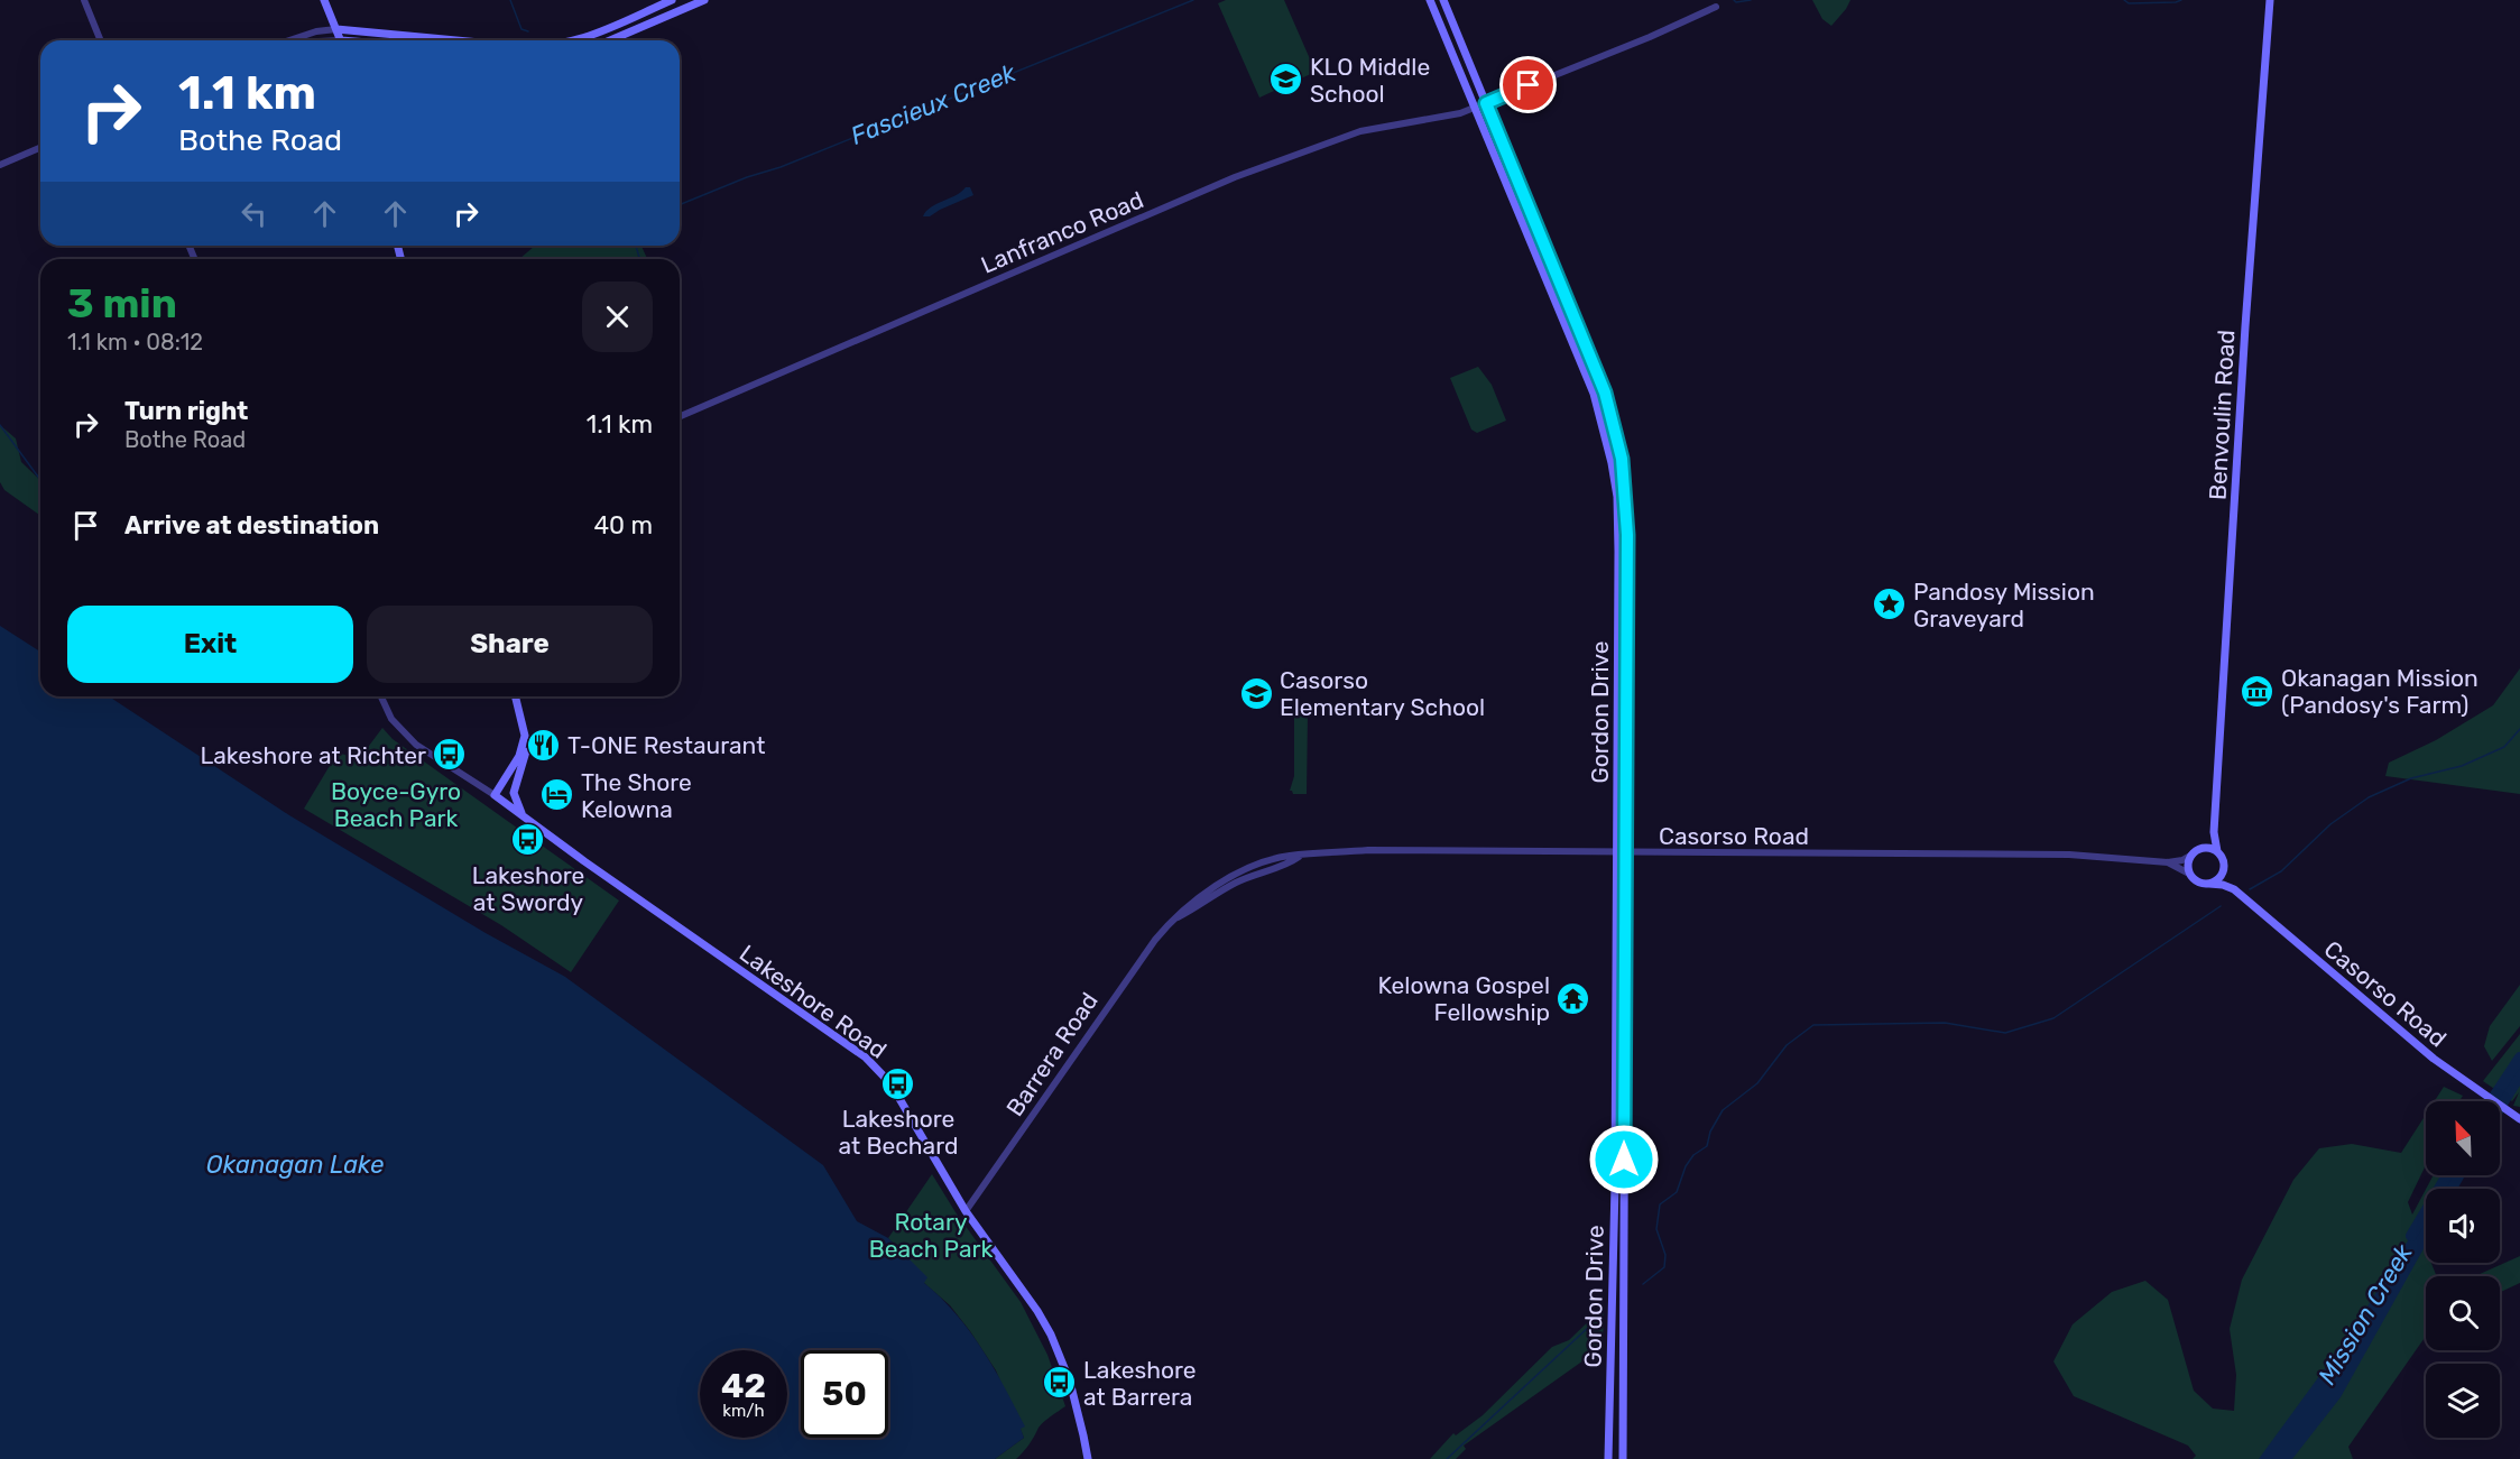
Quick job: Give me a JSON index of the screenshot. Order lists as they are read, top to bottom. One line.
{"streets":{"main road":["Benvoulin Road","Gordon Drive","Casorso Road","Lakeshore Road"],"street":["Lanfranco Road","Barrera Road"]},"crossings":[["Lanfranco Road","Gordon Drive"],["Benvoulin Road","Casorso Road"],["Gordon Drive","Casorso Road"],["Casorso Road","Barrera Road"],["Lakeshore Road","Barrera Road"]],"water":["Fascieux Creek","Okanagan Lake","Mission Creek"],"parks":["Boyce-Gyro Beach Park","Rotary Beach Park"],"places":{"school or university":["KLO Middle School","Casorso Elementary School"],"place":["Pandosy Mission Graveyard"],"museum":["Okanagan Mission (Pandosy's Farm)"],"restaurant":["T-ONE Restaurant"],"bus stop":["Lakeshore at Richter","Lakeshore at Swordy","Lakeshore at Bechard","Lakeshore at Barrera"],"hotel":["The Shore Kelowna"],"temple":["Kelowna Gospel Fellowship"]},"north":"top left","page":{"turn":["1.1 km","Bothe Road"],"heading":["3 min","1.1 km · 08:12"],"list":[{"name":"Turn right","note":"Bothe Road","value":"1.1 km"},{"name":"Arrive at destination","value":"40 m"}],"buttons":["Exit","Share"],"speed":"42 km/h","limit":"50"}}
